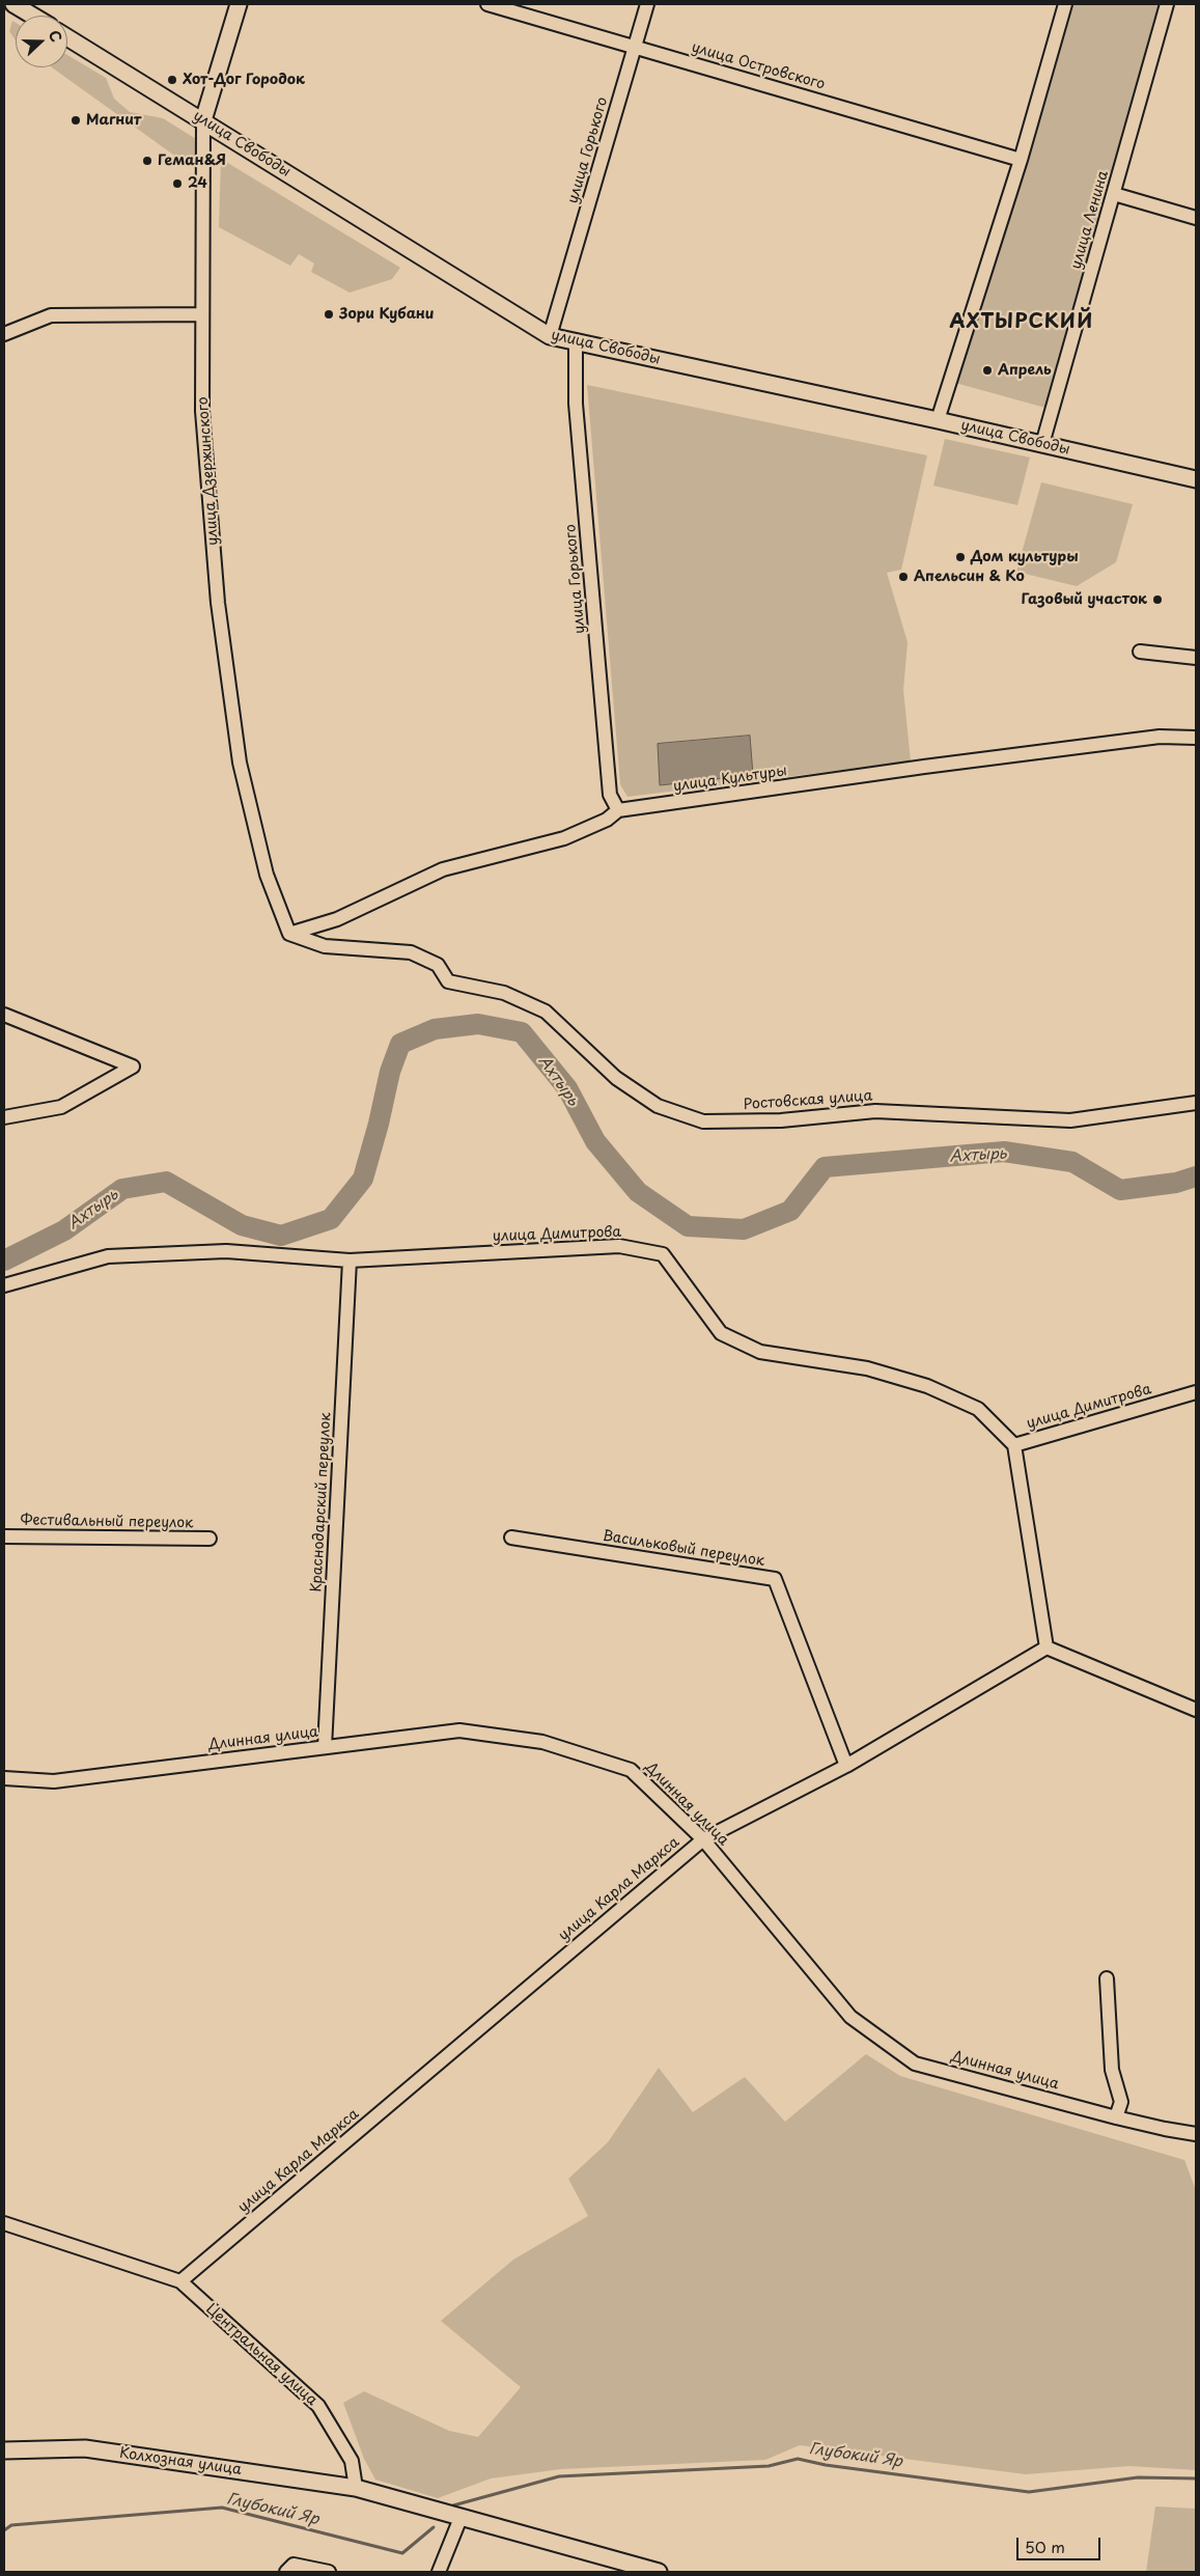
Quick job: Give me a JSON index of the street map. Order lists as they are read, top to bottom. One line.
{"streets":{"street":["улица Островского","улица Свободы","улица Горького","улица Ленина","улица Дзержинского","улица Культуры","Ростовская улица","улица Димитрова","Краснодарский переулок","Фестивальный переулок","Васильковый переулок","Длинная улица","улица Карла Маркса","Центральная улица","Колхозная улица"]},"crossings":[["улица Островского","улица Горького"],["улица Свободы","улица Горького"],["улица Свободы","улица Ленина"],["улица Свободы","улица Дзержинского"],["улица Горького","улица Культуры"],["улица Дзержинского","улица Культуры"],["улица Дзержинского","Ростовская улица"],["улица Культуры","Ростовская улица"],["улица Димитрова","Краснодарский переулок"],["Краснодарский переулок","Длинная улица"],["Васильковый переулок","улица Карла Маркса"],["Длинная улица","улица Карла Маркса"],["улица Карла Маркса","Центральная улица"],["Центральная улица","Колхозная улица"]],"districts":["АХТЫРСКИЙ"],"water":["Ахтырь","Глубокий Яр"],"places":["Хот-Дог Городок","Магнит","Геман&Я","24","Зори Кубани","Апрель","Дом культуры","Апельсин & Ко","Газовый участок"],"scale_bar":"50 m","north":"right"}
